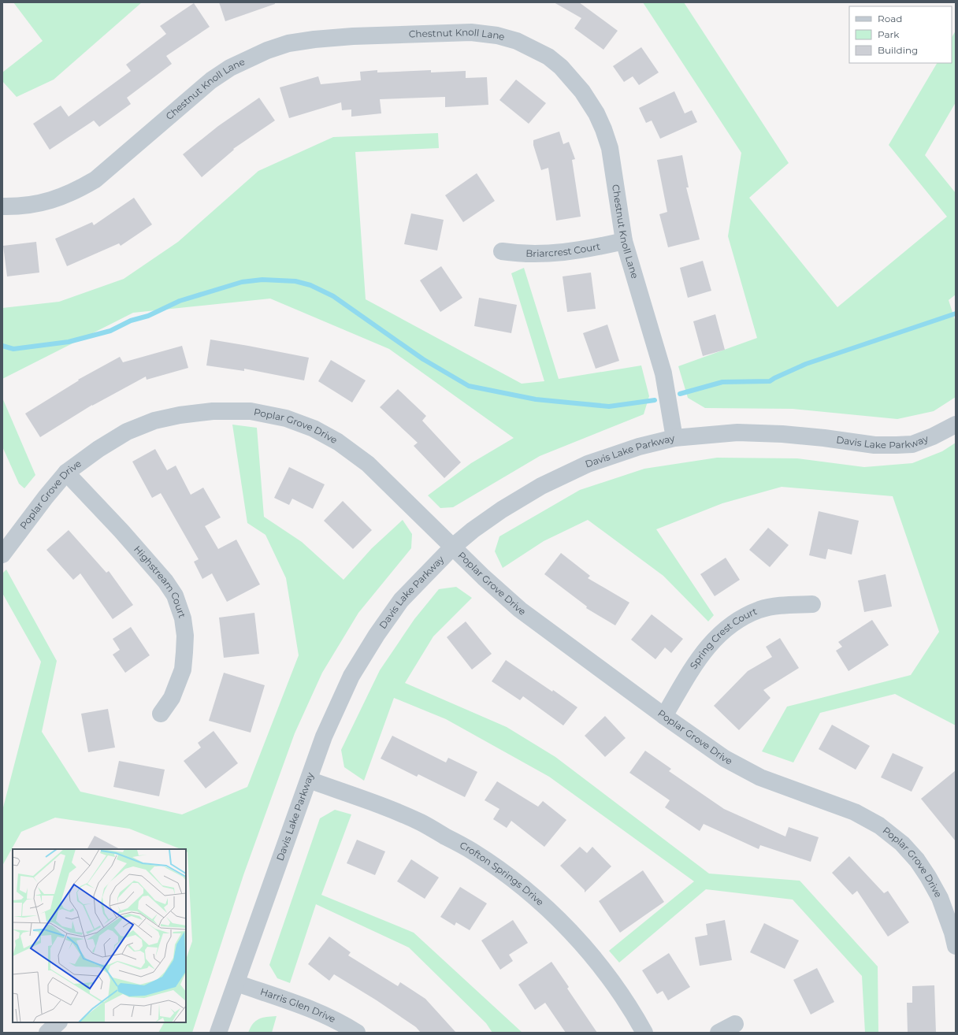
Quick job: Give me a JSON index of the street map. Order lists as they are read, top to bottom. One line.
{"streets":{"street":["Chestnut Knoll Lane","Briarcrest Court","Poplar Grove Drive","Davis Lake Parkway","Highstream Court","Spring Crest Court","Crofton Springs Drive","Harris Glen Drive"]},"crossings":[["Chestnut Knoll Lane","Briarcrest Court"],["Chestnut Knoll Lane","Davis Lake Parkway"],["Poplar Grove Drive","Davis Lake Parkway"],["Poplar Grove Drive","Highstream Court"],["Poplar Grove Drive","Spring Crest Court"],["Davis Lake Parkway","Crofton Springs Drive"],["Davis Lake Parkway","Harris Glen Drive"]],"legend":["Road","Park","Building"]}
